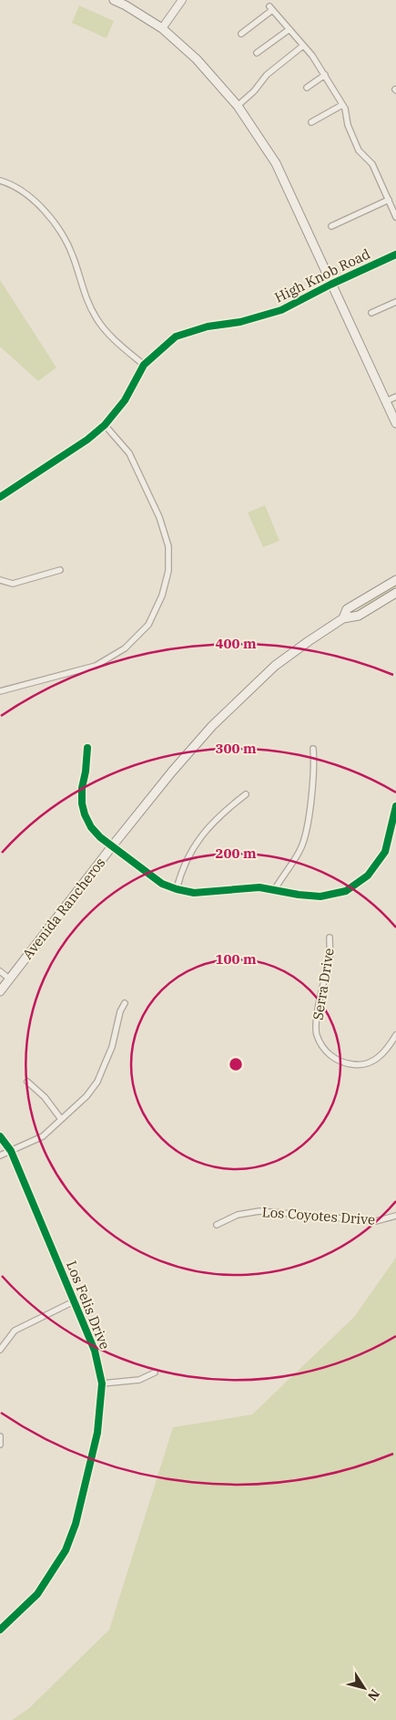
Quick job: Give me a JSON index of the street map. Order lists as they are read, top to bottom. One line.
{"streets":{"main road":["Avenida Rancheros"],"street":["High Knob Road","Serra Drive","Los Coyotes Drive","Los Felis Drive"]},"north":"bottom right","rings":["400 m","300 m","200 m","100 m"]}
